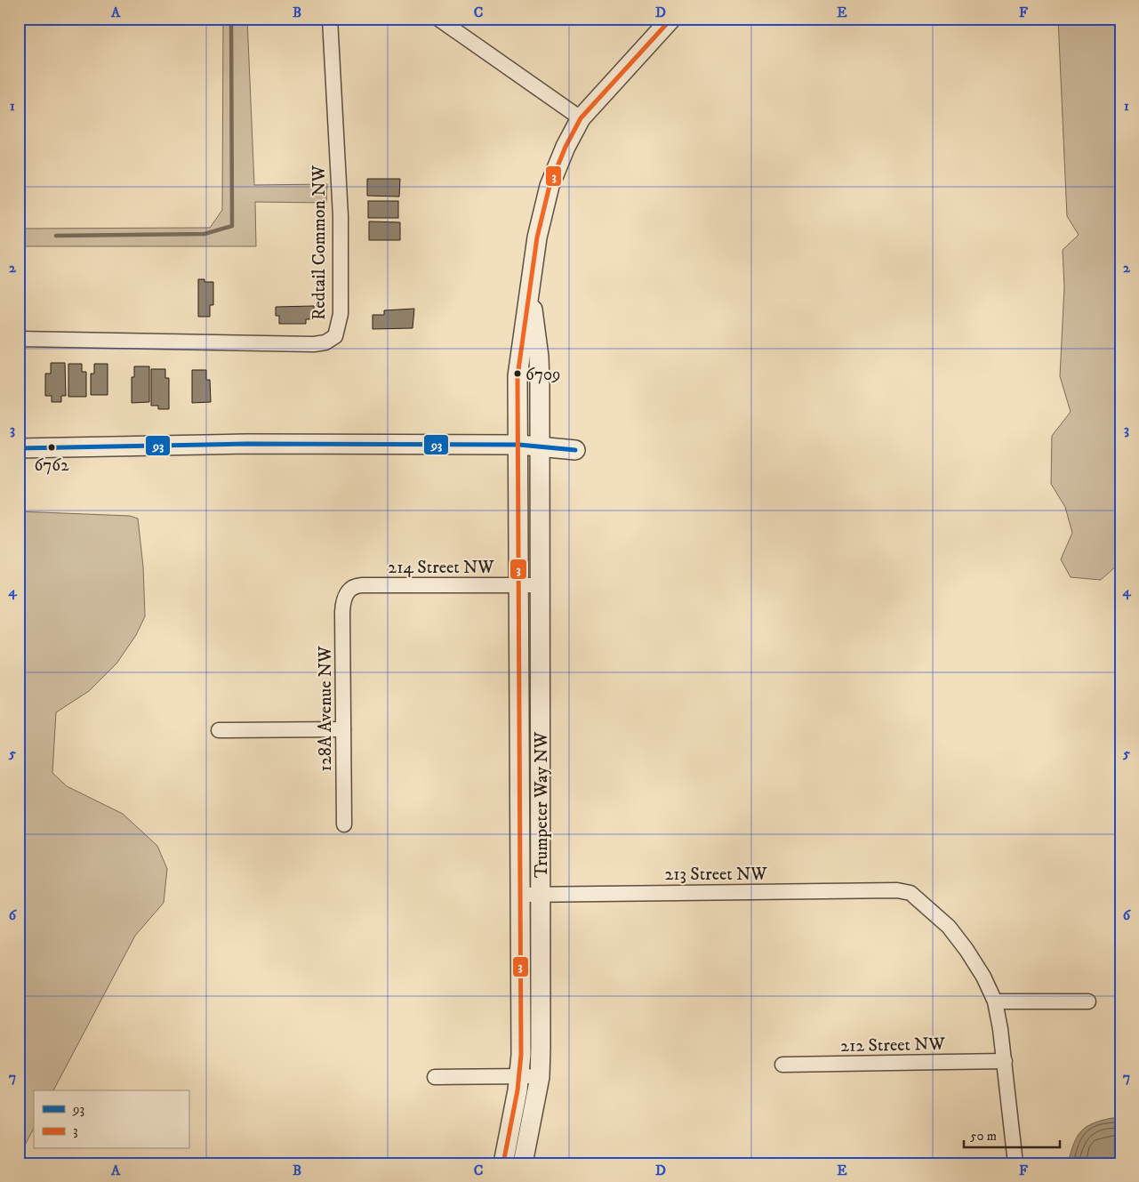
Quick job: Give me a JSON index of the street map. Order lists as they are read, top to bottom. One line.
{"streets":{"street":["Redtail Common NW","214 Street NW","128A Avenue NW","Trumpeter Way NW","213 Street NW","212 Street NW"]},"crossings":[["214 Street NW","128A Avenue NW"],["214 Street NW","Trumpeter Way NW"],["Trumpeter Way NW","213 Street NW"]],"places":["6709","6762"],"lines":["transit line 3","transit line 93"],"legend":["93","3"],"scale_bar":"50 m","grid":{"columns":["A","B","C","D","E","F"],"rows":["1","2","3","4","5","6","7"]}}
